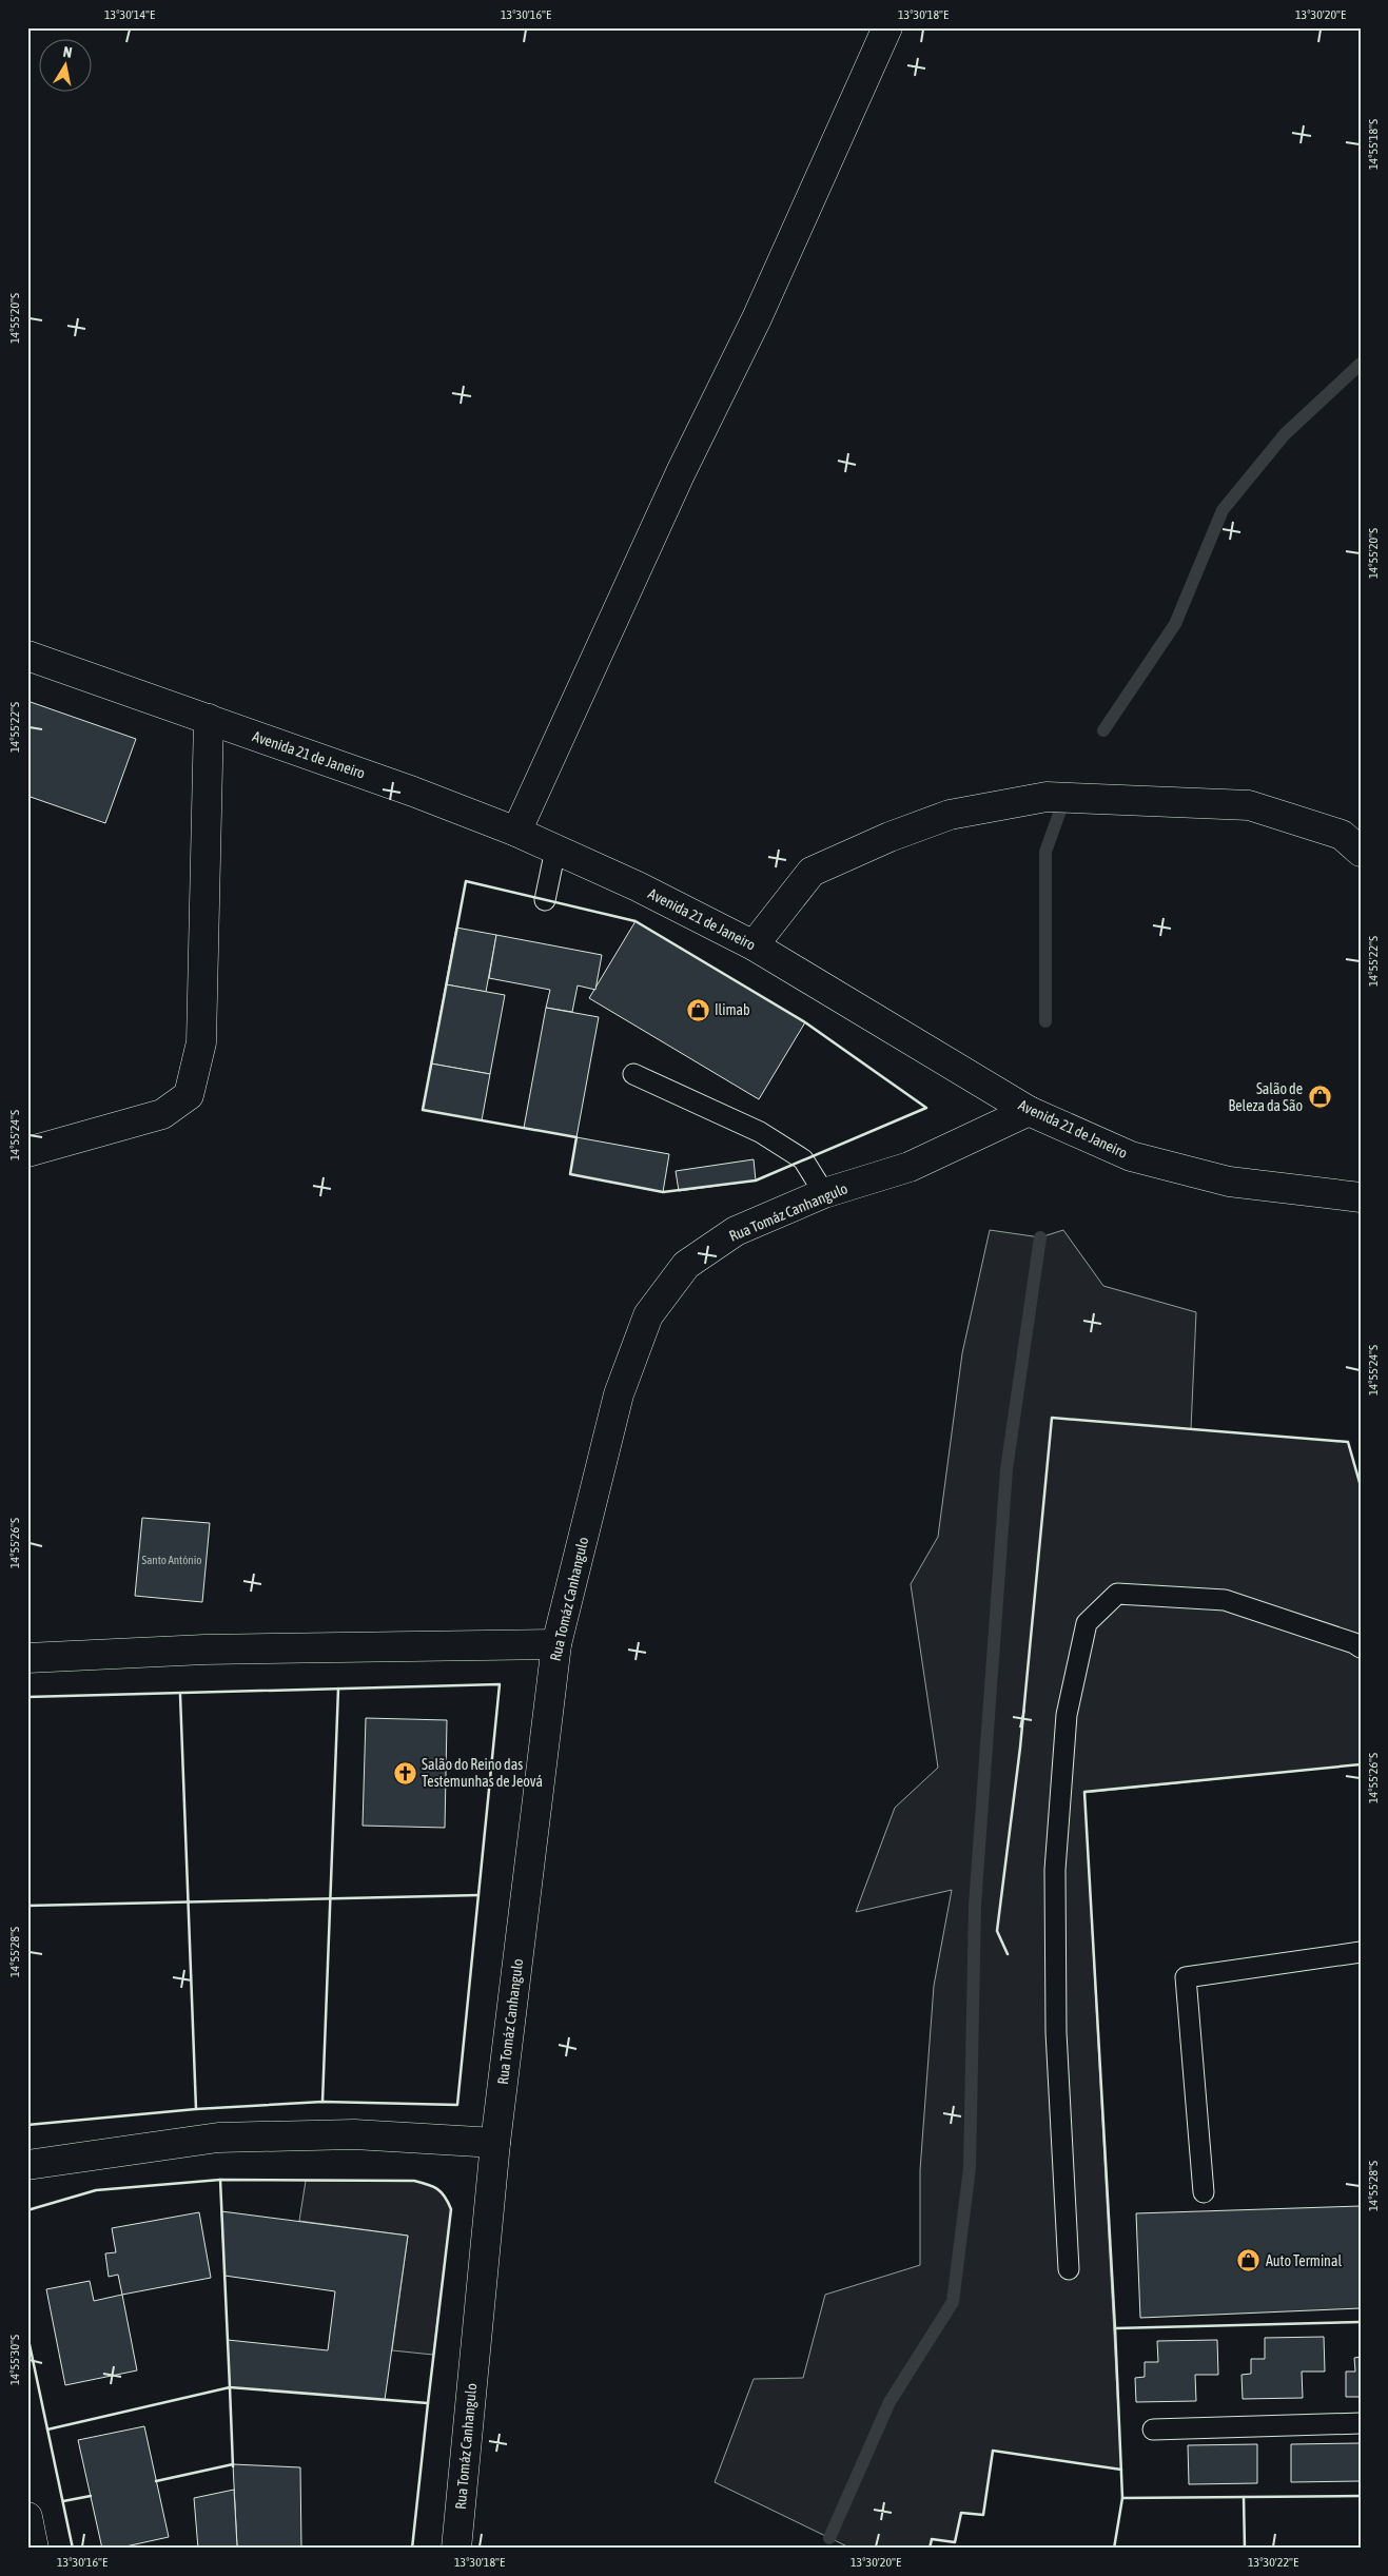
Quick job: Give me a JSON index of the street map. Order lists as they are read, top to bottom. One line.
{"streets":{"street":["Avenida 21 de Janeiro","Rua Tomáz Canhangulo"]},"crossings":[["Avenida 21 de Janeiro","Rua Tomáz Canhangulo"]],"places":{"shop":["Ilimab","Salão de Beleza da São","Auto Terminal"],"church":["Salão do Reino das Testemunhas de Jeová"]},"house_numbers":["Santo António"],"north":"top","coordinates":["13°30'14\"E","13°30'16\"E","13°30'18\"E","13°30'20\"E","14°55'18\"S","14°55'20\"S","14°55'22\"S","14°55'24\"S","14°55'26\"S","14°55'28\"S","14°55'30\"S","13°30'22\"E"]}
